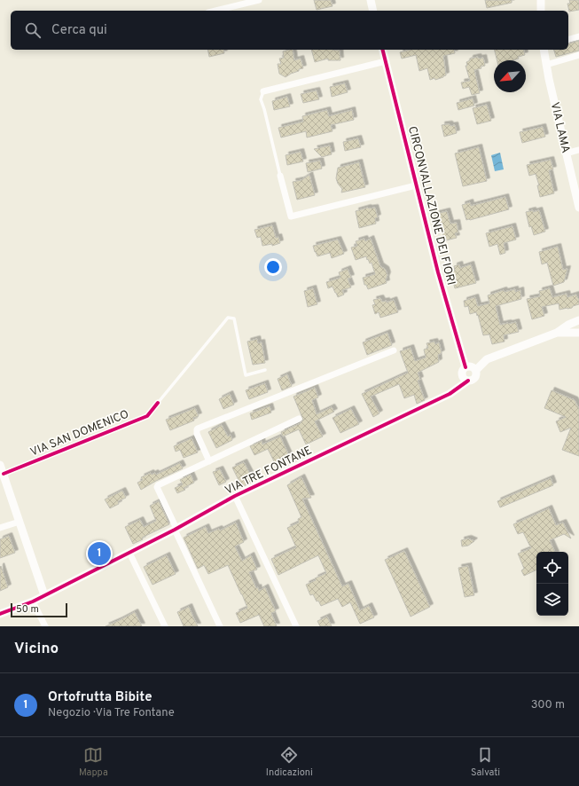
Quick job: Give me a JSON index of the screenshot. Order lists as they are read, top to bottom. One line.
{"streets":{"street":["VIA LAMA","CIRCONVALLAZIONE DEI FIORI","VIA SAN DOMENICO","VIA TRE FONTANE"]},"crossings":[["CIRCONVALLAZIONE DEI FIORI","VIA TRE FONTANE"]],"scale_bar":"50 m","north":"bottom left","page":{"search":"Cerca qui","pins":"1","scale":"50 m","heading":"Vicino","list":[{"mark":"1","name":"Ortofrutta Bibite","note":"Negozio · Via Tre Fontane","value":"300 m"}],"nav":["Mappa","Indicazioni","Salvati"]}}
